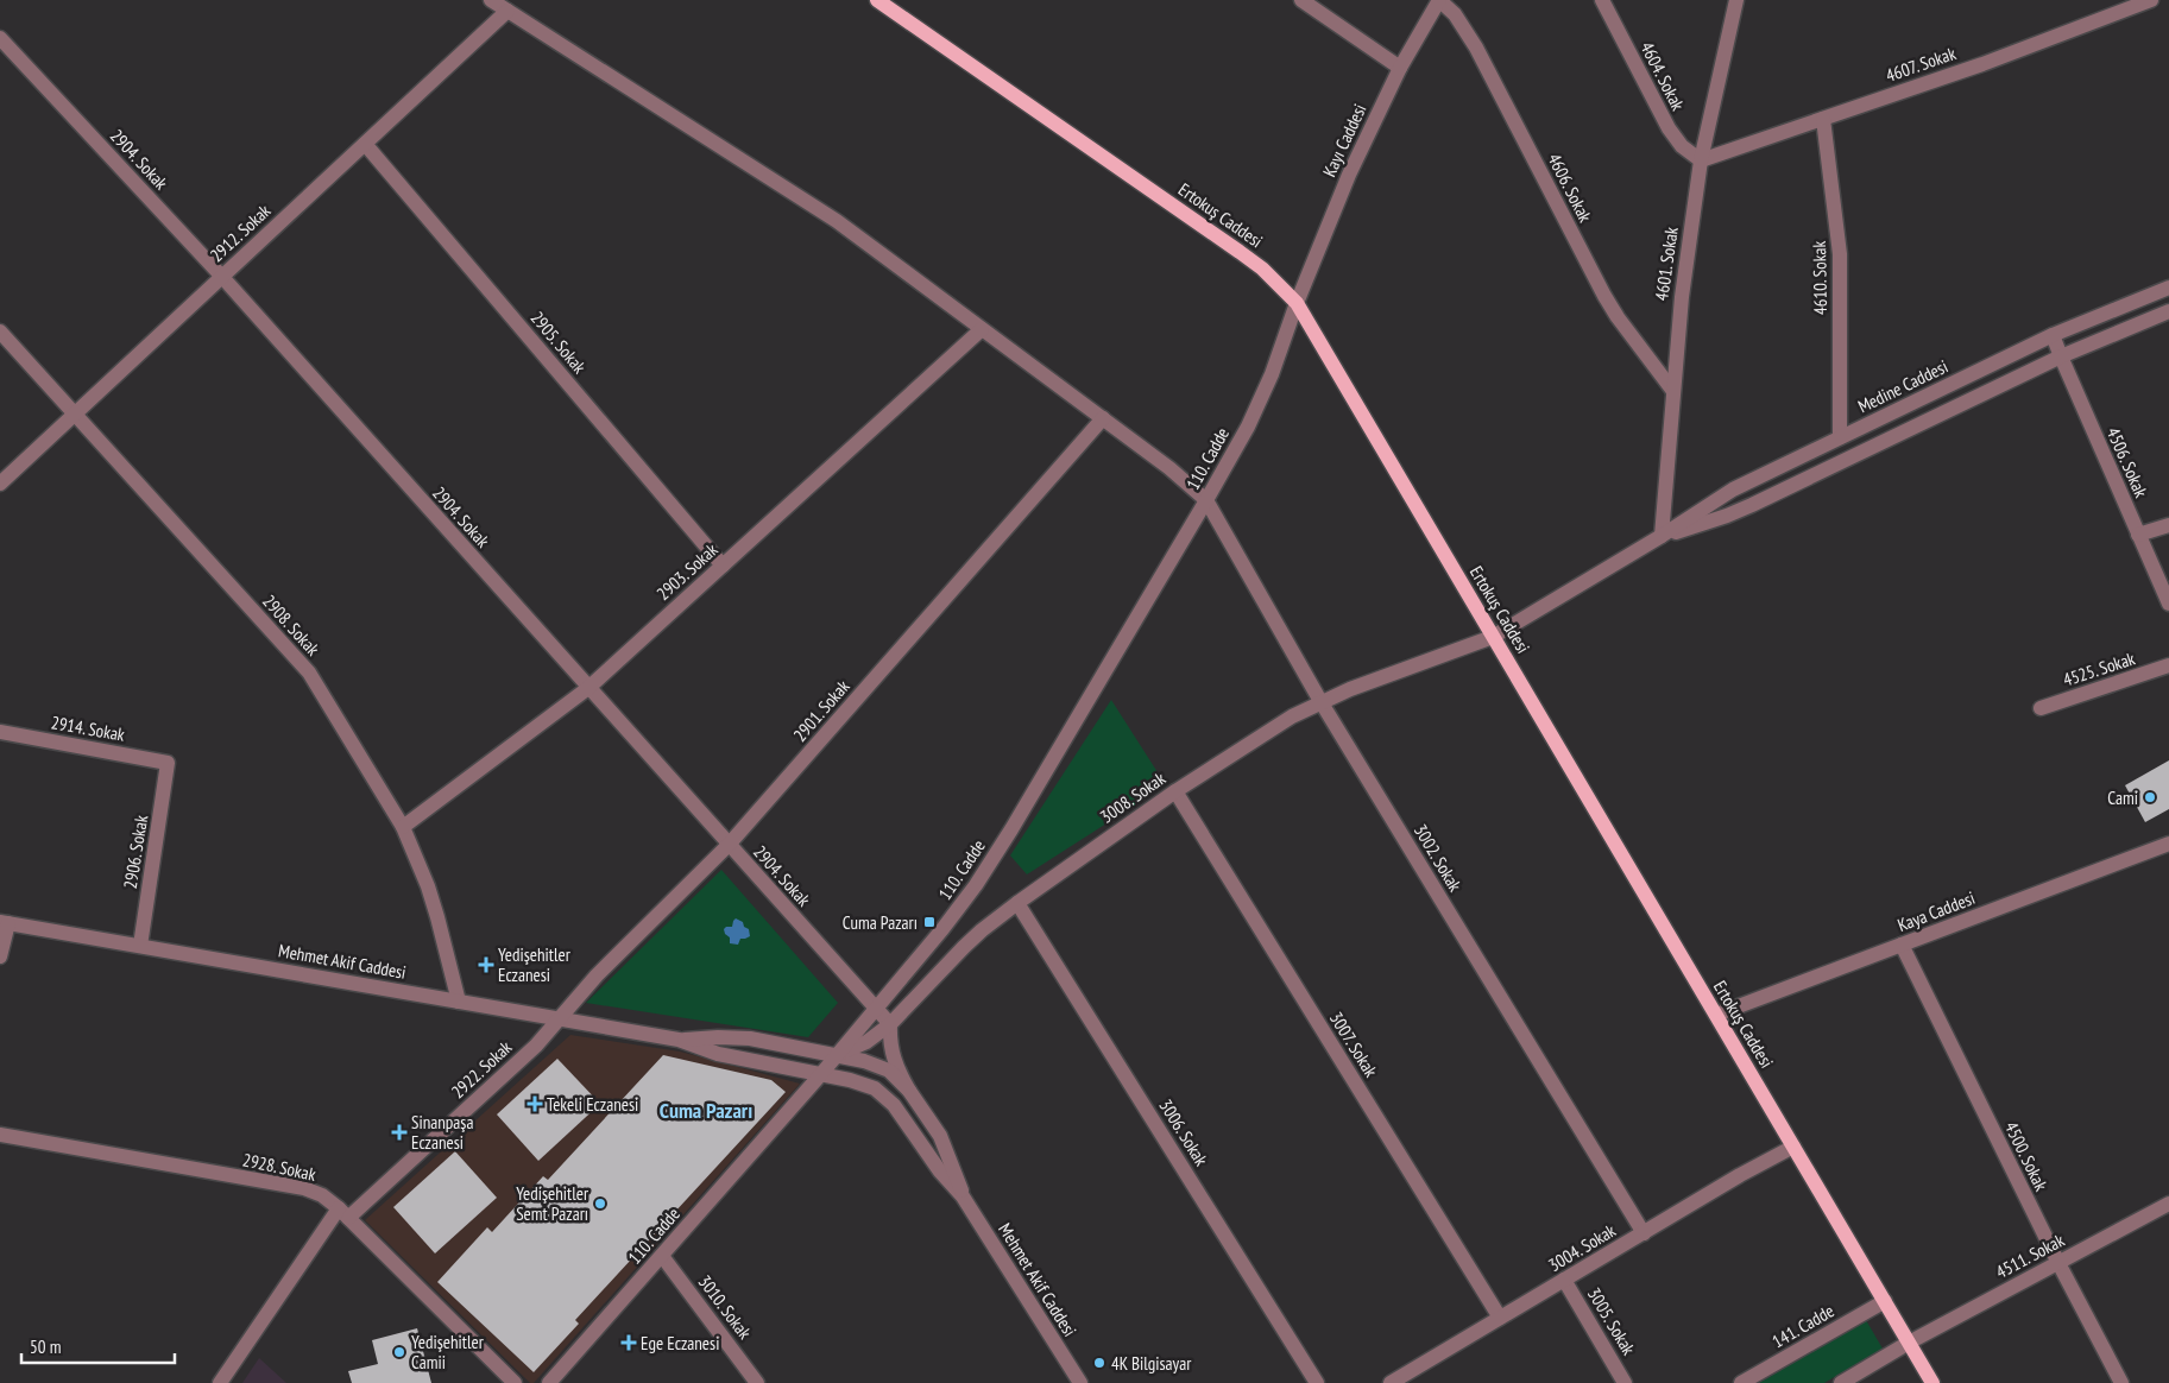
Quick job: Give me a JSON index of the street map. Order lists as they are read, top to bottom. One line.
{"streets":{"main road":["Ertokuş Caddesi"],"street":["4607. Sokak","4604. Sokak","Kayı Caddesi","2904. Sokak","4606. Sokak","2912. Sokak","4601. Sokak","4610. Sokak","2905. Sokak","Medine Caddesi","110. Cadde","4506. Sokak","2903. Sokak","2908. Sokak","4525. Sokak","2901. Sokak","2914. Sokak","3008. Sokak","2906. Sokak","3002. Sokak","Kaya Caddesi","Mehmet Akif Caddesi","3007. Sokak","2922. Sokak","3006. Sokak","4500. Sokak","2928. Sokak","3004. Sokak","4511. Sokak","3010. Sokak","3005. Sokak","141. Cadde"]},"crossings":[["4607. Sokak","4604. Sokak"],["4607. Sokak","4601. Sokak"],["4607. Sokak","4610. Sokak"],["4604. Sokak","4601. Sokak"],["Kayı Caddesi","4606. Sokak"],["Kayı Caddesi","Ertokuş Caddesi"],["Kayı Caddesi","110. Cadde"],["2904. Sokak","2912. Sokak"],["2904. Sokak","110. Cadde"],["2904. Sokak","2903. Sokak"],["2904. Sokak","2901. Sokak"],["2904. Sokak","3008. Sokak"],["4606. Sokak","4601. Sokak"],["Ertokuş Caddesi","Medine Caddesi"],["Ertokuş Caddesi","110. Cadde"],["Ertokuş Caddesi","3008. Sokak"],["Ertokuş Caddesi","Kaya Caddesi"],["Ertokuş Caddesi","3004. Sokak"],["Ertokuş Caddesi","4511. Sokak"],["Ertokuş Caddesi","141. Cadde"],["2912. Sokak","2905. Sokak"],["2912. Sokak","2908. Sokak"],["2912. Sokak","3002. Sokak"],["4601. Sokak","Medine Caddesi"],["4610. Sokak","Medine Caddesi"],["2905. Sokak","2903. Sokak"],["Medine Caddesi","4506. Sokak"],["Medine Caddesi","3008. Sokak"],["110. Cadde","3008. Sokak"],["110. Cadde","3002. Sokak"],["110. Cadde","Mehmet Akif Caddesi"],["110. Cadde","3010. Sokak"],["2903. Sokak","2908. Sokak"],["2903. Sokak","3002. Sokak"],["2908. Sokak","Mehmet Akif Caddesi"],["2901. Sokak","3002. Sokak"],["2901. Sokak","Mehmet Akif Caddesi"],["2901. Sokak","2922. Sokak"],["2914. Sokak","2906. Sokak"],["3008. Sokak","3002. Sokak"],["3008. Sokak","Mehmet Akif Caddesi"],["3008. Sokak","3007. Sokak"],["3008. Sokak","3006. Sokak"],["2906. Sokak","Mehmet Akif Caddesi"],["3002. Sokak","3004. Sokak"],["Kaya Caddesi","4500. Sokak"],["Mehmet Akif Caddesi","2922. Sokak"],["3007. Sokak","3004. Sokak"],["2922. Sokak","2928. Sokak"],["4500. Sokak","4511. Sokak"],["3004. Sokak","3005. Sokak"]],"districts":["Cuma Pazarı"],"places":{"other":["Cami","Yedişehitler Semt Pazarı","Yedişehitler Camii","4K Bilgisayar"],"transit":["Cuma Pazarı"],"health":["Yedişehitler Eczanesi","Tekeli Eczanesi","Sinanpaşa Eczanesi","Ege Eczanesi"]},"scale_bar":"50 m"}
